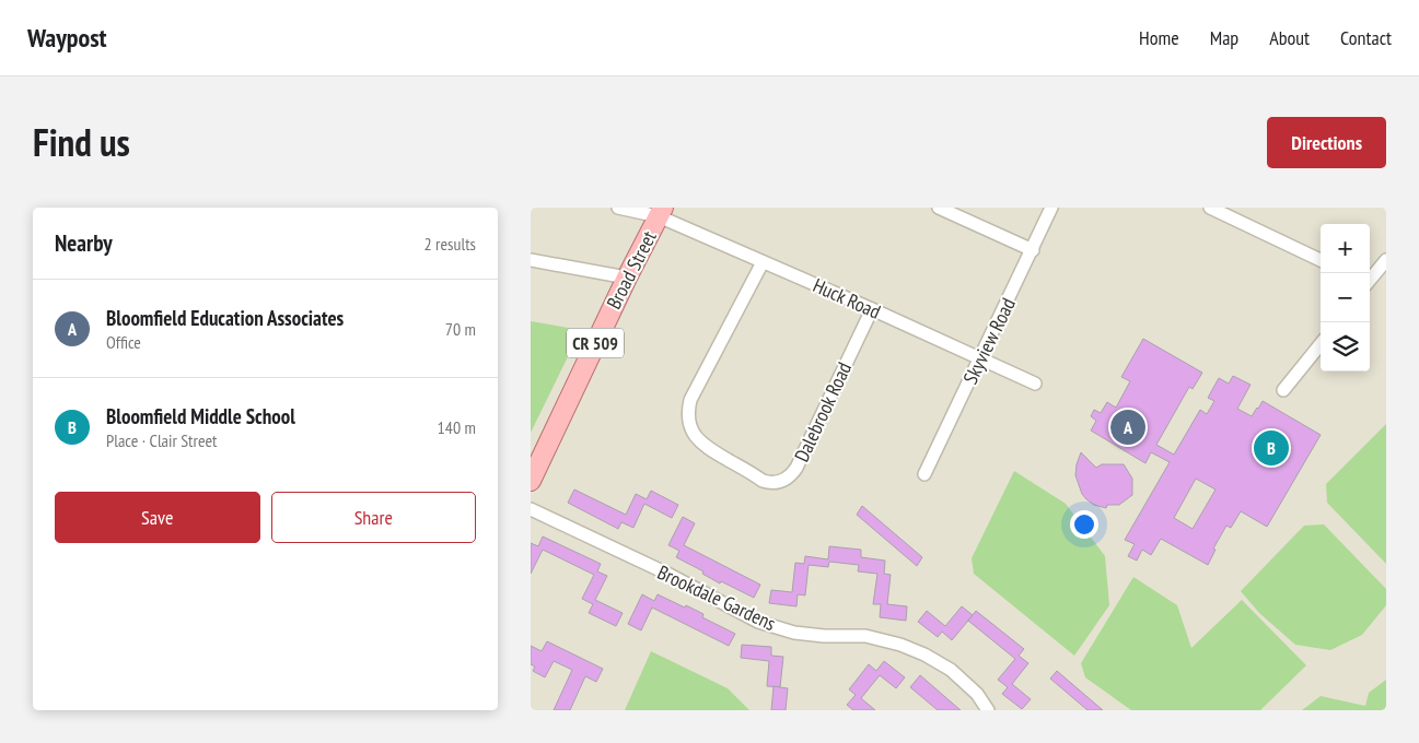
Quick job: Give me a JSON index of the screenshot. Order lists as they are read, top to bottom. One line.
{"streets":{"main road":["Broad Street","CR 509"],"street":["Huck Road","Skyview Road","Dalebrook Road","Brookdale Gardens"]},"crossings":[["Broad Street","Huck Road"],["Huck Road","Skyview Road"],["Huck Road","Dalebrook Road"]],"page":{"header":"Waypost","nav":["Home","Map","About","Contact"],"title":"Find us","buttons":["Directions",["Save","Share"]],"heading":["Nearby","2 results"],"map_buttons":["+","−"],"list":[{"mark":"A","name":"Bloomfield Education Associates","note":"Office","value":"70 m"},{"mark":"B","name":"Bloomfield Middle School","note":"Place · Clair Street","value":"140 m"}],"pins":["A","B"]}}
